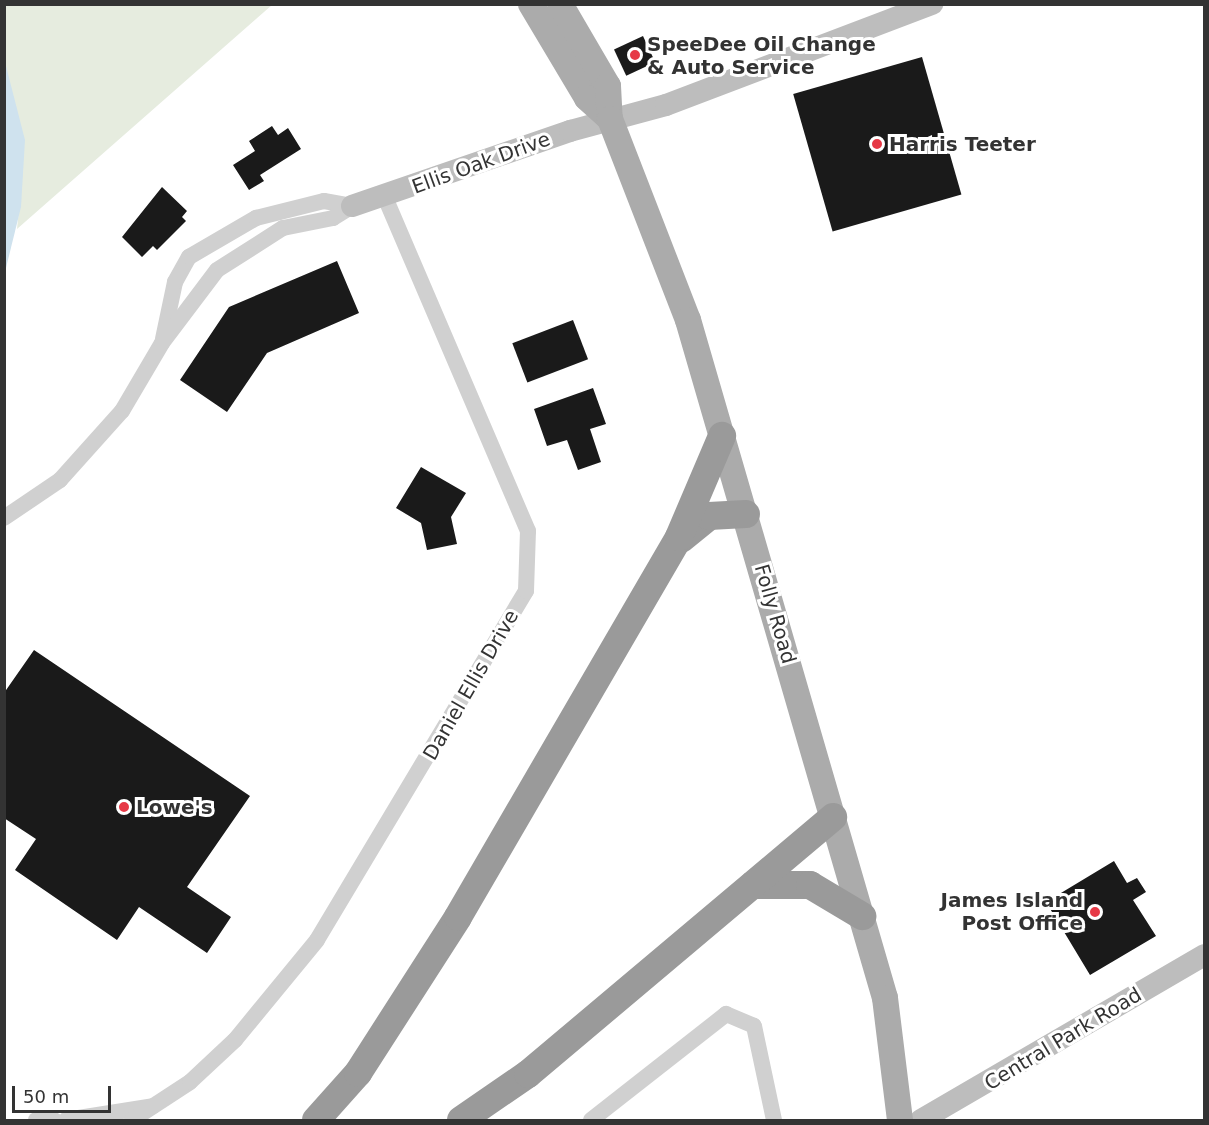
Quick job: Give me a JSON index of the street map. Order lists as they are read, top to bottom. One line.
{"streets":{"main road":["Folly Road"],"street":["Ellis Oak Drive","Daniel Ellis Drive","Central Park Road"]},"crossings":[["Ellis Oak Drive","Folly Road"],["Ellis Oak Drive","Daniel Ellis Drive"]],"places":["SpeeDee Oil Change & Auto Service","Harris Teeter","Lowe's","James Island Post Office"],"scale_bar":"50 m"}
